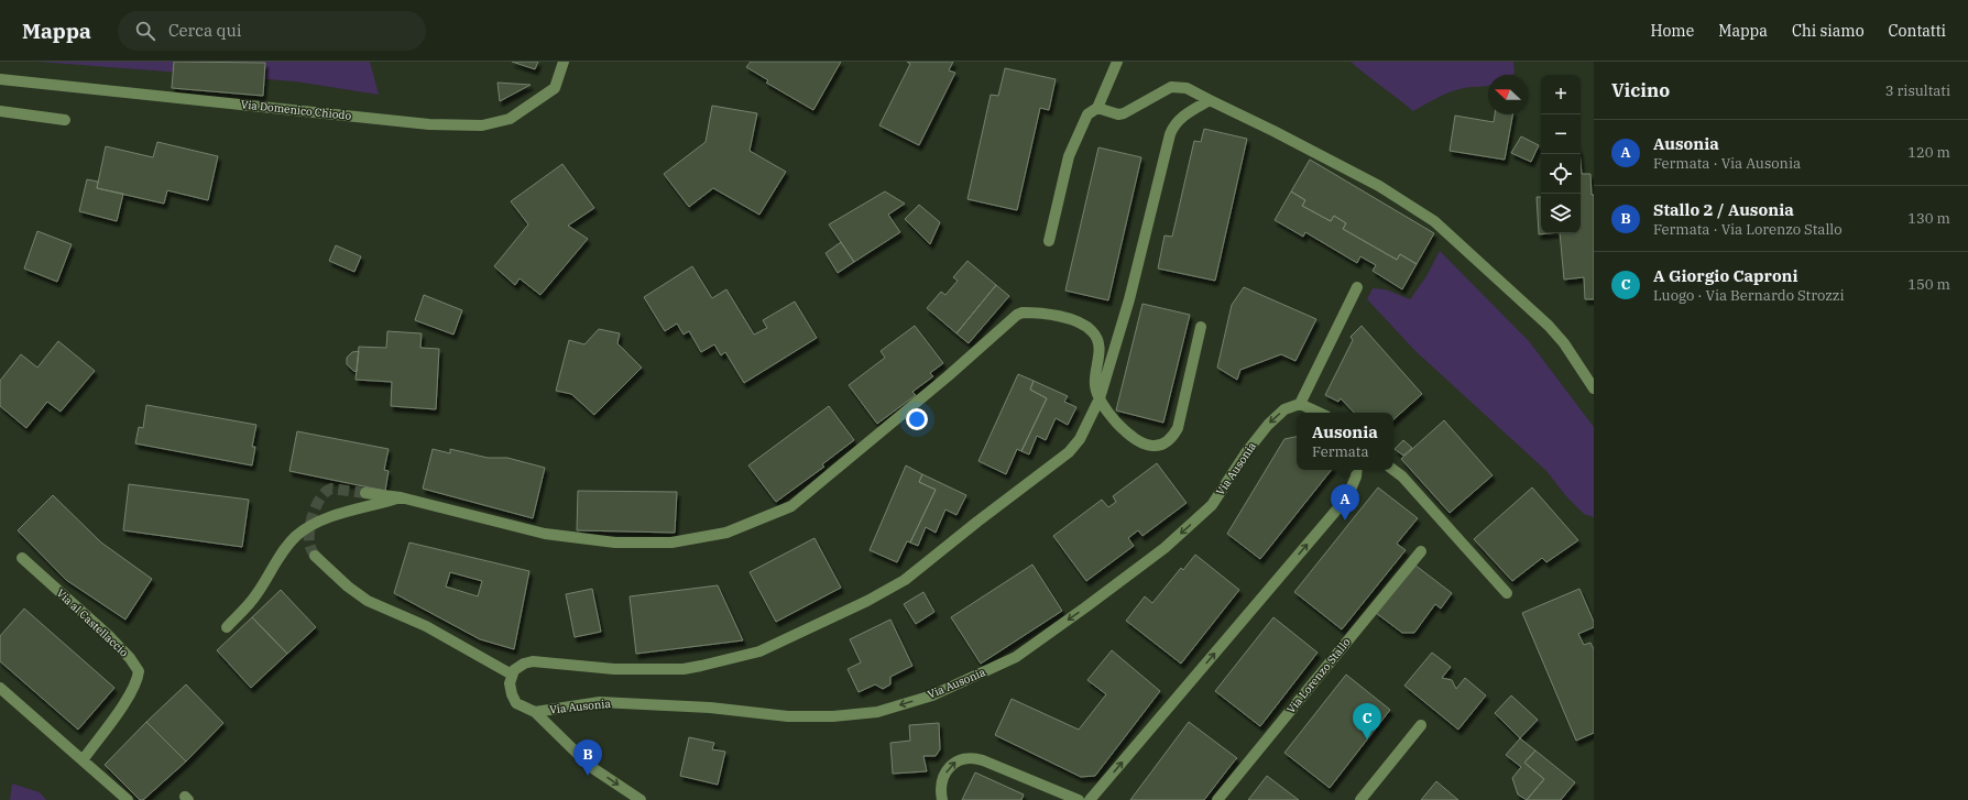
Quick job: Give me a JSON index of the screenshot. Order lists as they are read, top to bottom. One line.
{"streets":{"street":["Via Domenico Chiodo","Via Ausonia","Via al Castellaccio","Via Lorenzo Stallo"]},"north":"left","page":{"header":"Mappa","search":"Cerca qui","nav":["Home","Mappa","Chi siamo","Contatti"],"heading":["Vicino","3 risultati"],"map_buttons":["+","−"],"list":[{"mark":"A","name":"Ausonia","note":"Fermata · Via Ausonia","value":"120 m"},{"mark":"B","name":"Stallo 2 / Ausonia","note":"Fermata · Via Lorenzo Stallo","value":"130 m"},{"mark":"C","name":"A Giorgio Caproni","note":"Luogo · Via Bernardo Strozzi","value":"150 m"}],"popup":["Ausonia","Fermata"],"pins":["A","C","B"]}}
